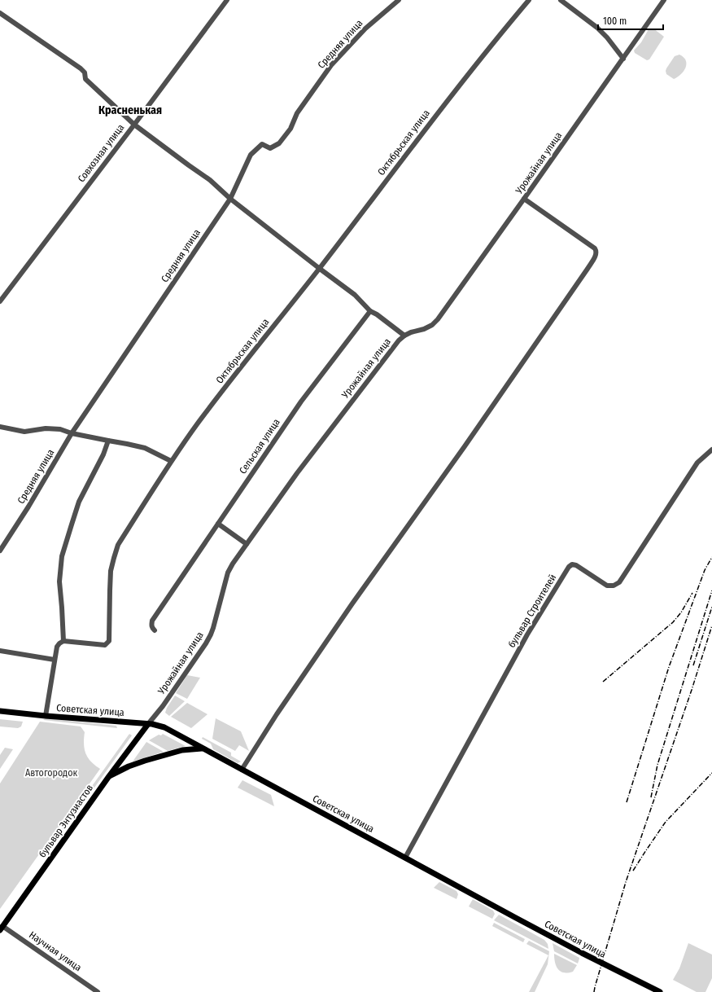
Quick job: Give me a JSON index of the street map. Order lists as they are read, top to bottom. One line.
{"streets":{"main road":["Советская улица","бульвар Энтузиастов"],"street":["Средняя улица","Октябрьская улица","Совхозная улица","Урожайная улица","Сельская улица","бульвар Строителей","Научная улица"]},"crossings":[["Урожайная улица","Советская улица"],["Урожайная улица","бульвар Энтузиастов"],["бульвар Строителей","Советская улица"],["Советская улица","бульвар Энтузиастов"],["бульвар Энтузиастов","Научная улица"]],"districts":["Красненькая"],"parks":["Автогородок"],"scale_bar":"100 m"}
